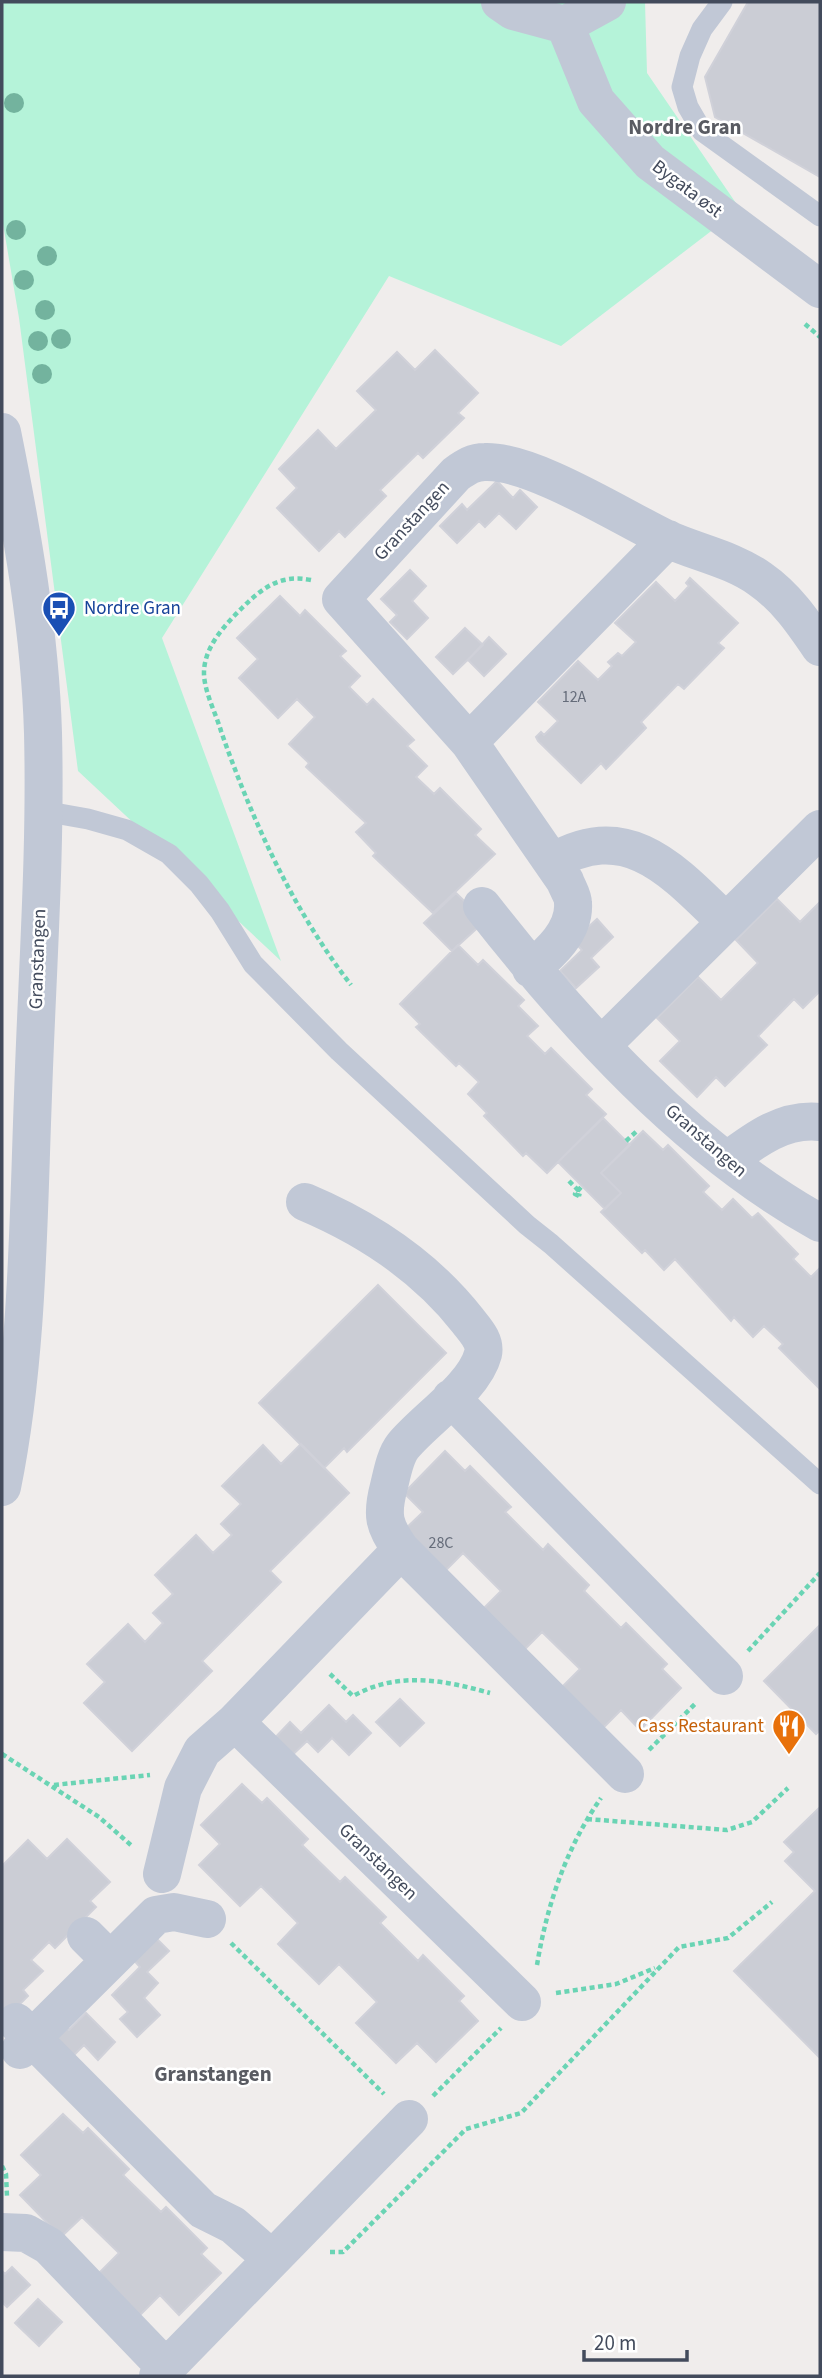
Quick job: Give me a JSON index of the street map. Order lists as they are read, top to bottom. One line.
{"streets":{"street":["Bygata øst","Granstangen"]},"districts":["Nordre Gran","Granstangen"],"places":{"bus stop":["Nordre Gran"],"restaurant":["Cass Restaurant"]},"house_numbers":["12A","28C"],"scale_bar":"20 m"}
